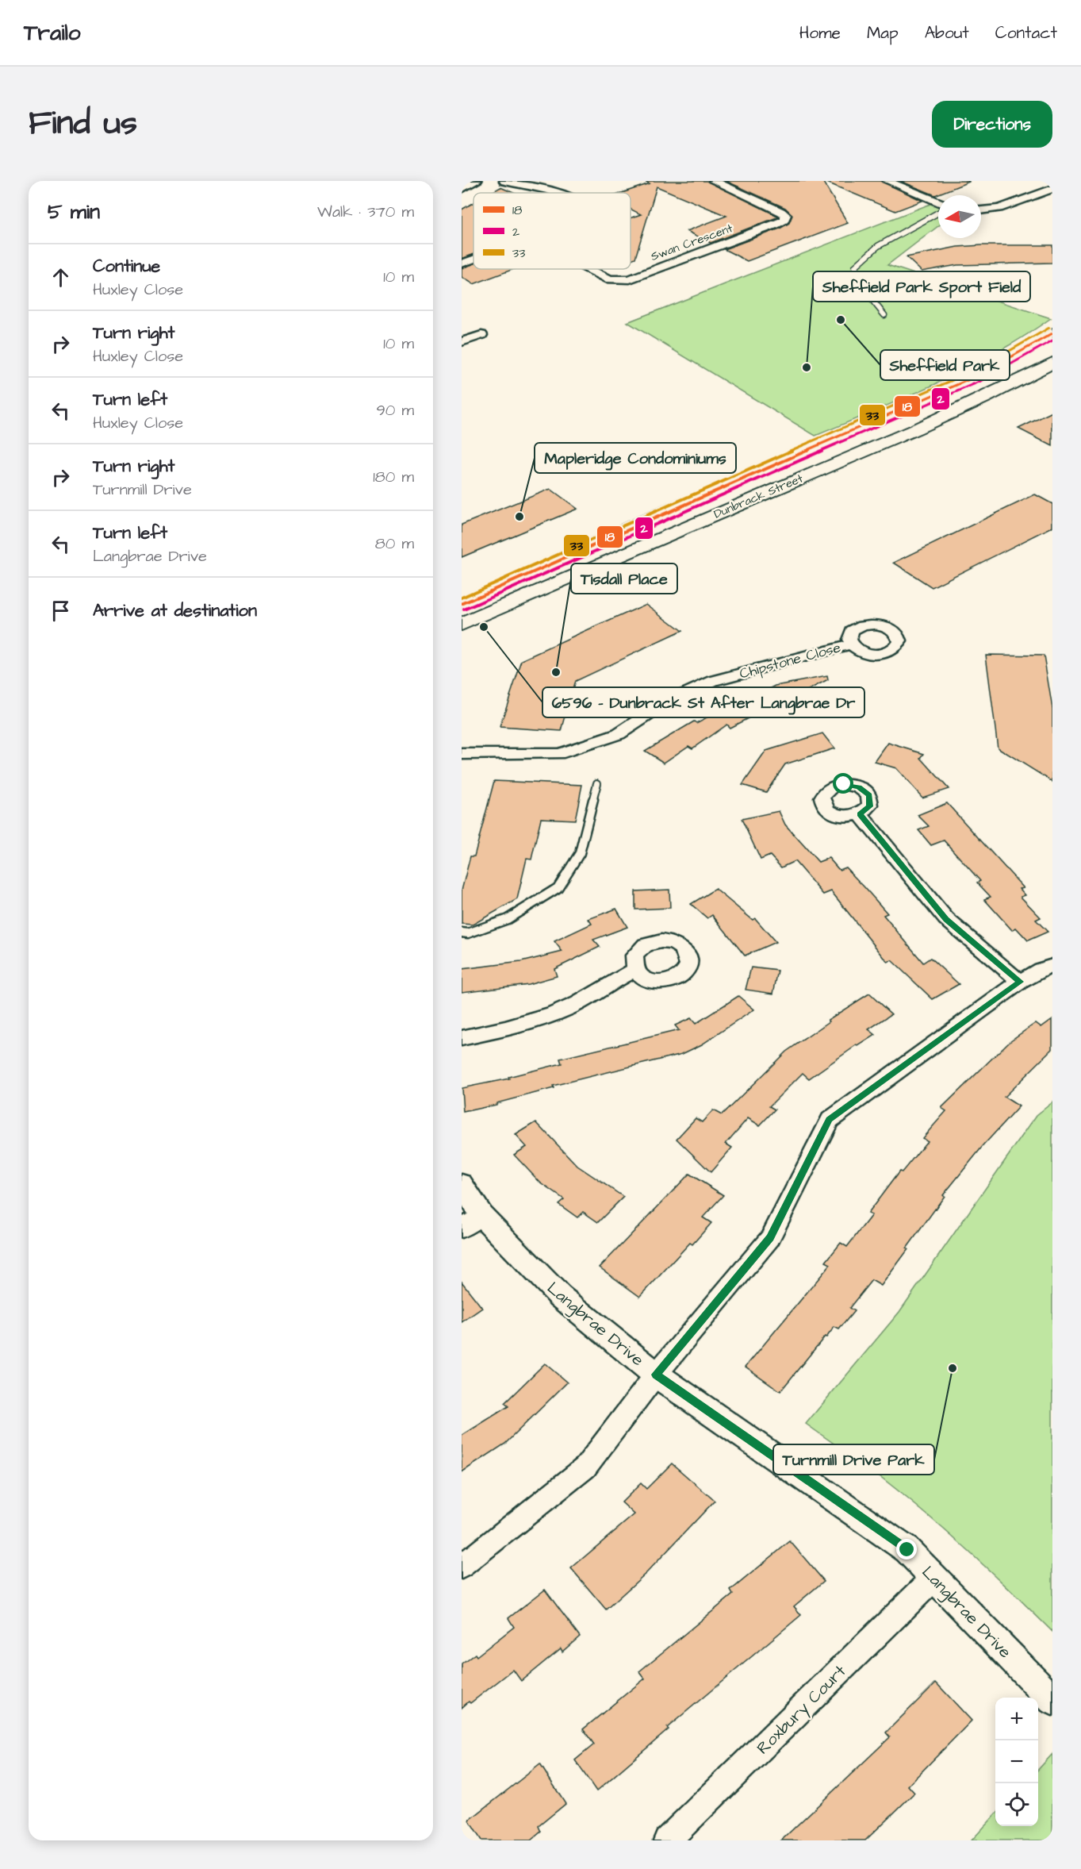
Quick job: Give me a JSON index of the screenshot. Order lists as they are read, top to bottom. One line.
{"streets":{"main road":["Dunbrack Street"],"street":["Swan Crescent","Chipstone Close","Langbrae Drive","Roxbury Court"]},"crossings":[["Langbrae Drive","Roxbury Court"]],"places":["Sheffield Park","Sheffield Park Sport Field","Mapleridge Condominiums","6596 - Dunbrack St After Langbrae Dr","Tisdall Place","Turnmill Drive Park"],"lines":["transit line 33","transit line 18","transit line 2"],"legend":["18","2","33"],"north":"left","page":{"header":"Trailo","nav":["Home","Map","About","Contact"],"title":"Find us","buttons":"Directions","heading":["5 min","Walk · 370 m"],"list":[["Continue","Huxley Close","10 m"],["Turn right","Huxley Close","10 m"],["Turn left","Huxley Close","90 m"],["Turn right","Turnmill Drive","180 m"],["Turn left","Langbrae Drive","80 m"],"Arrive at destination"],"map_buttons":["+","−"]}}
